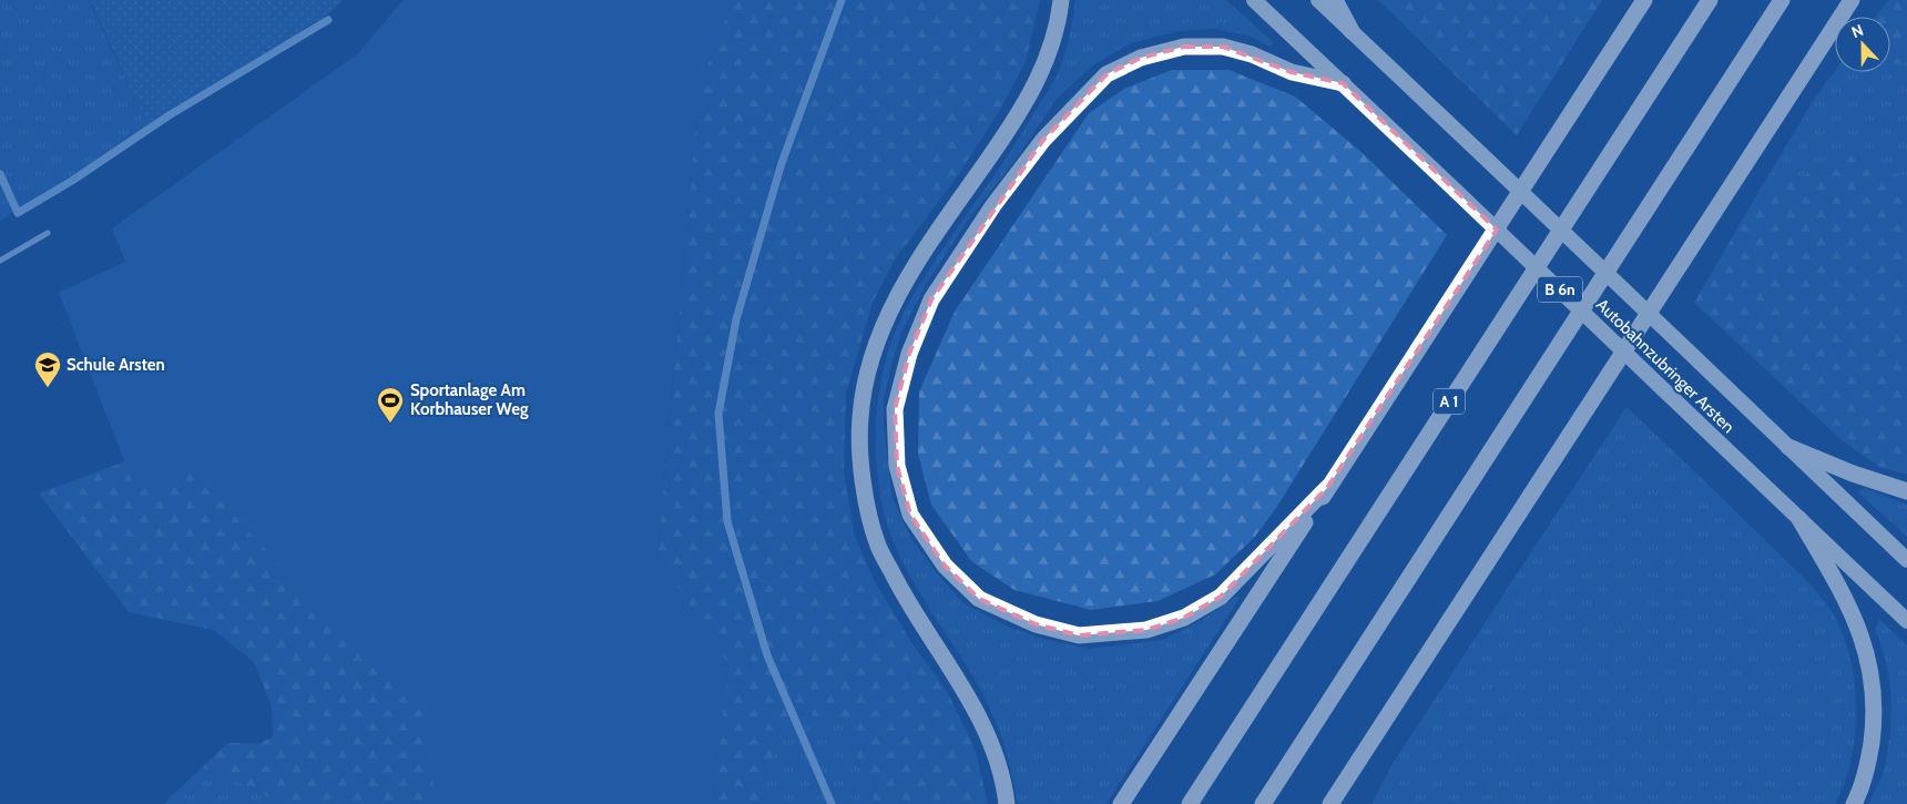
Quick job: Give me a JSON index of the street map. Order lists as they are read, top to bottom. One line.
{"streets":{"highway":["B 6n","Autobahnzubringer Arsten","A 1"]},"places":{"school or university":["Schule Arsten"],"sports":["Sportanlage Am Korbhauser Weg"]},"north":"top"}
